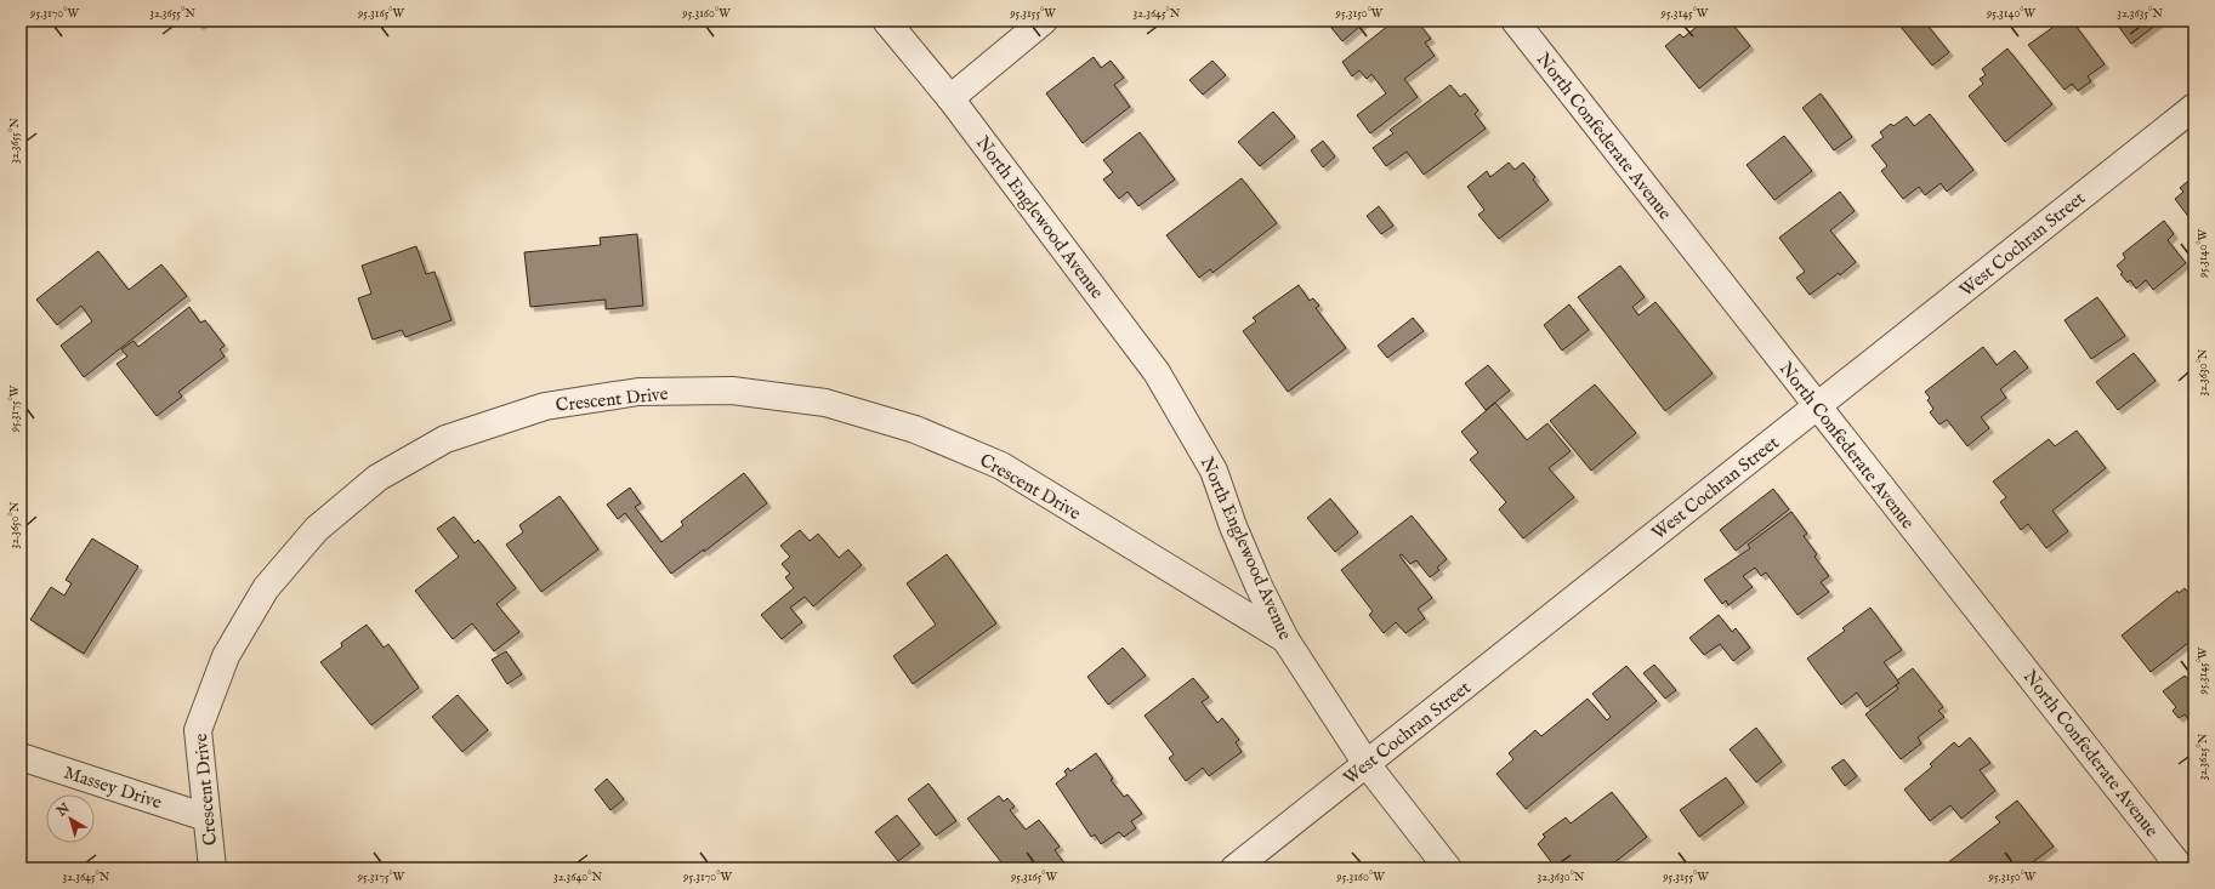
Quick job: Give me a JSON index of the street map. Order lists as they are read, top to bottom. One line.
{"streets":{"street":["North Confederate Avenue","North Englewood Avenue","West Cochran Street","Crescent Drive","Massey Drive"]},"crossings":[["North Confederate Avenue","West Cochran Street"],["North Englewood Avenue","West Cochran Street"],["North Englewood Avenue","Crescent Drive"],["Crescent Drive","Massey Drive"]],"north":"top left","coordinates":["95.3170°W","32.3655°N","95.3165°W","95.3160°W","95.3155°W","32.3645°N","95.3150°W","95.3145°W","95.3140°W","32.3635°N","32.3630°N","95.3175°W","32.3650°N","32.3625°N","32.3640°N"]}
